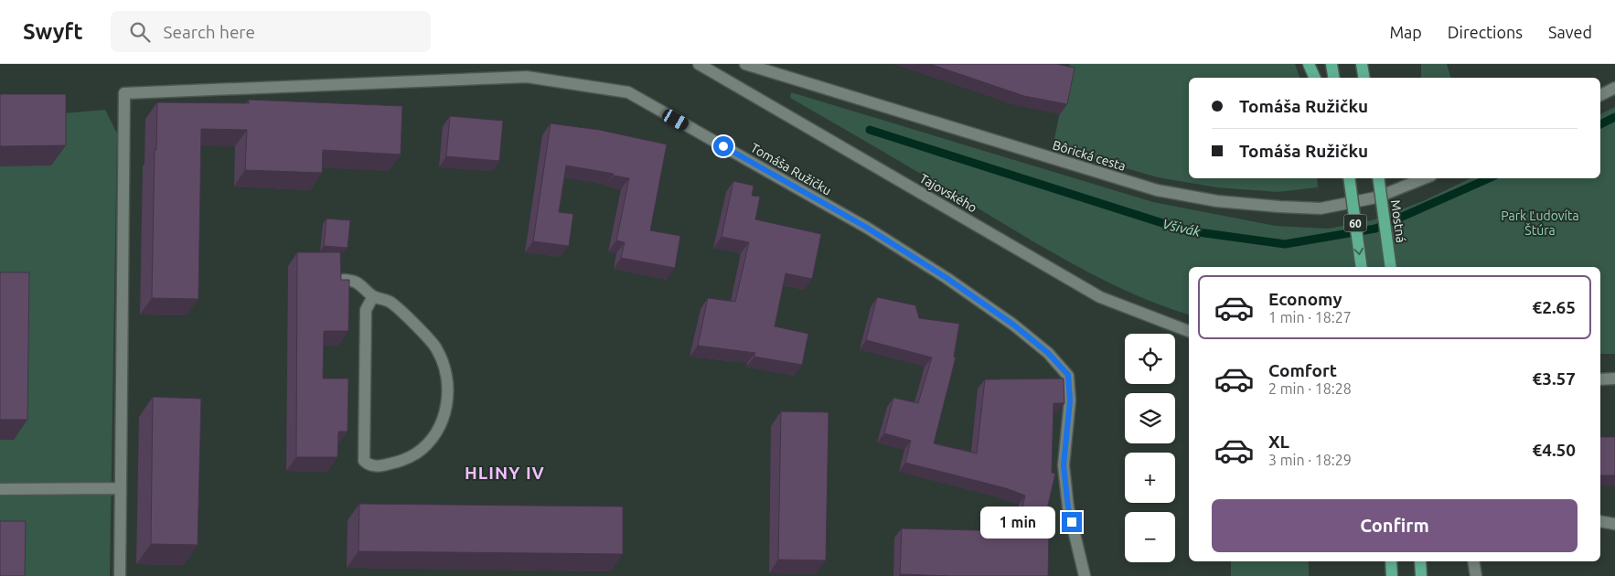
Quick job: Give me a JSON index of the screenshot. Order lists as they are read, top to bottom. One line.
{"streets":{"main road":["Mostná","60"],"street":["Bôrická cesta","Tomáša Ružičku","Tajovského"]},"districts":["HLINY IV"],"water":["Všivák"],"parks":["Park Ľudovíta Štúra"],"page":{"header":"Swyft","search":"Search here","nav":["Map","Directions","Saved"],"banner":["Tomáša Ružičku","Tomáša Ružičku"],"list":[{"name":"Economy","note":"1 min · 18:27","value":"€2.65"},{"name":"Comfort","note":"2 min · 18:28","value":"€3.57"},{"name":"XL","note":"3 min · 18:29","value":"€4.50"}],"map_buttons":["+","−"],"buttons":"Confirm","bubble":"1 min"}}
